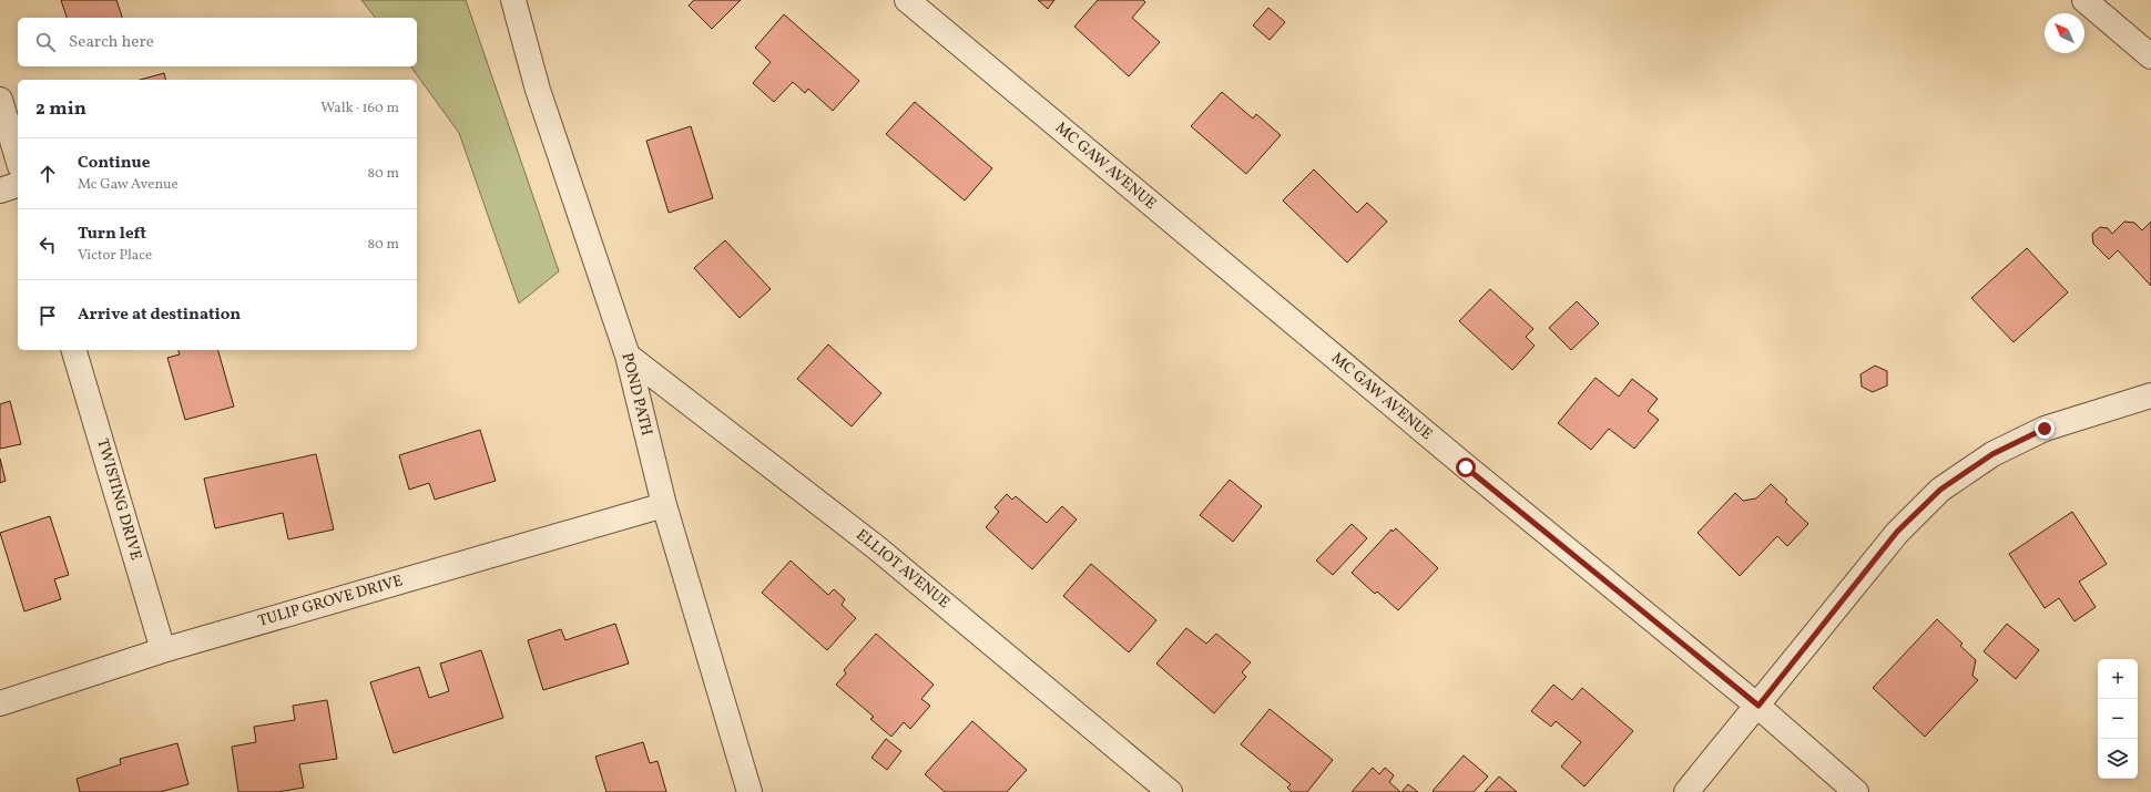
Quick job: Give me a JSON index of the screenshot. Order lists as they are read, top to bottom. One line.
{"streets":{"street":["MC GAW AVENUE","POND PATH","TWISTING DRIVE","ELLIOT AVENUE","TULIP GROVE DRIVE"]},"crossings":[["POND PATH","ELLIOT AVENUE"],["POND PATH","TULIP GROVE DRIVE"],["TWISTING DRIVE","TULIP GROVE DRIVE"]],"north":"top left","page":{"search":"Search here","heading":["2 min","Walk · 160 m"],"list":[["Continue","Mc Gaw Avenue","80 m"],["Turn left","Victor Place","80 m"],"Arrive at destination"],"map_buttons":["+","−"]}}
